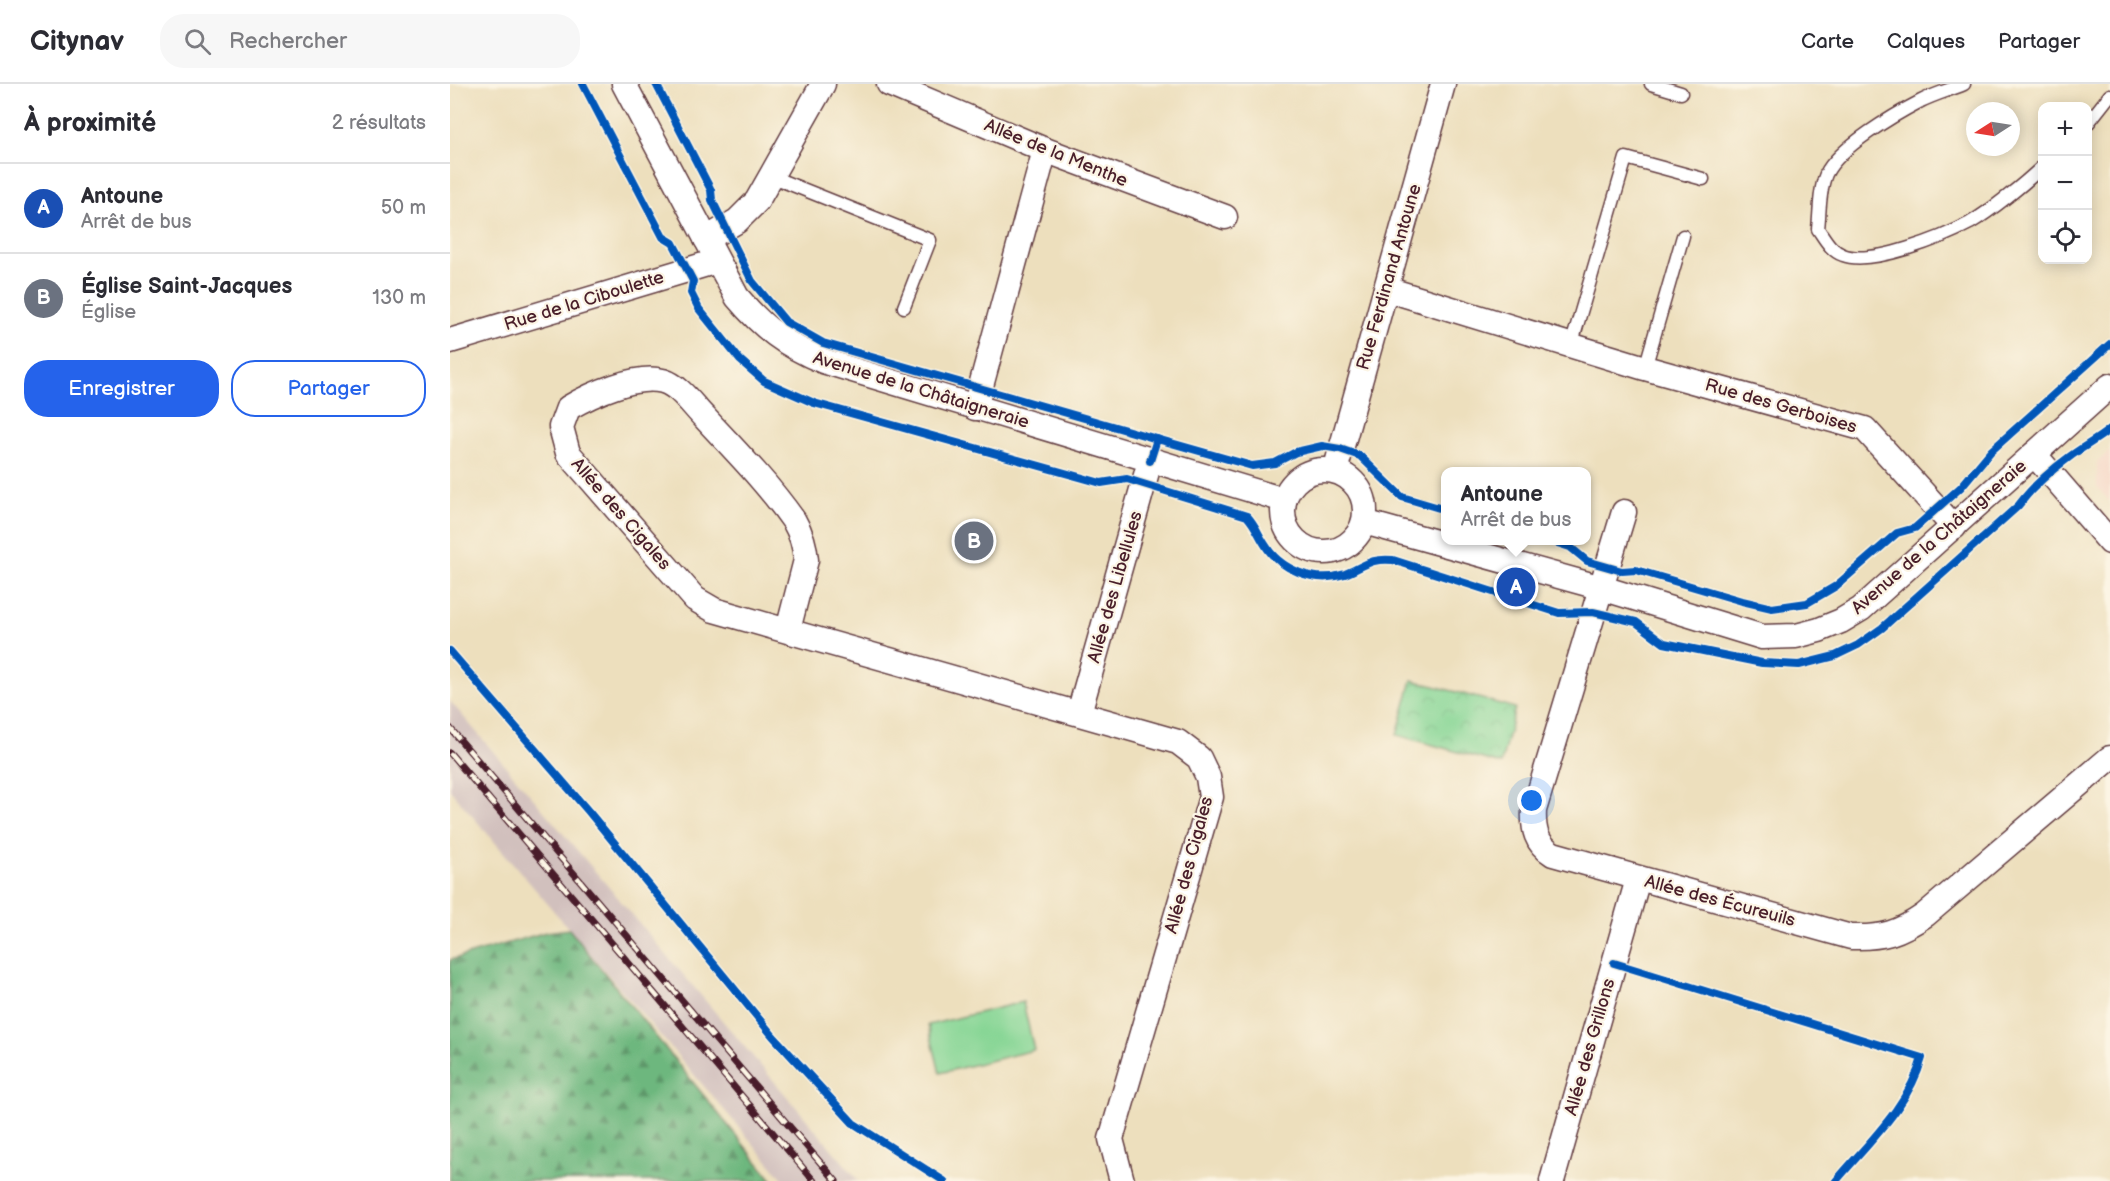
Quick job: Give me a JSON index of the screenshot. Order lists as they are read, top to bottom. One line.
{"streets":{"street":["Allée de la Menthe","Rue Ferdinand Antoune","Rue de la Ciboulette","Avenue de la Châtaigneraie","Rue des Gerboises","Allée des Cigales","Allée des Libellules","Allée des Écureuils","Allée des Grillons"]},"crossings":[["Rue Ferdinand Antoune","Avenue de la Châtaigneraie"],["Rue Ferdinand Antoune","Rue des Gerboises"],["Rue de la Ciboulette","Avenue de la Châtaigneraie"],["Avenue de la Châtaigneraie","Rue des Gerboises"],["Avenue de la Châtaigneraie","Allée des Libellules"],["Avenue de la Châtaigneraie","Allée des Écureuils"],["Allée des Cigales","Allée des Libellules"],["Allée des Écureuils","Allée des Grillons"]],"north":"left","page":{"header":"Citynav","search":"Rechercher","nav":["Carte","Calques","Partager"],"heading":["À proximité","2 résultats"],"map_buttons":["+","−"],"list":[{"mark":"A","name":"Antoune","note":"Arrêt de bus","value":"50 m"},{"mark":"B","name":"Église Saint-Jacques","note":"Église","value":"130 m"}],"buttons":["Enregistrer","Partager"],"popup":["Antoune","Arrêt de bus"],"pins":["B","A"]}}
